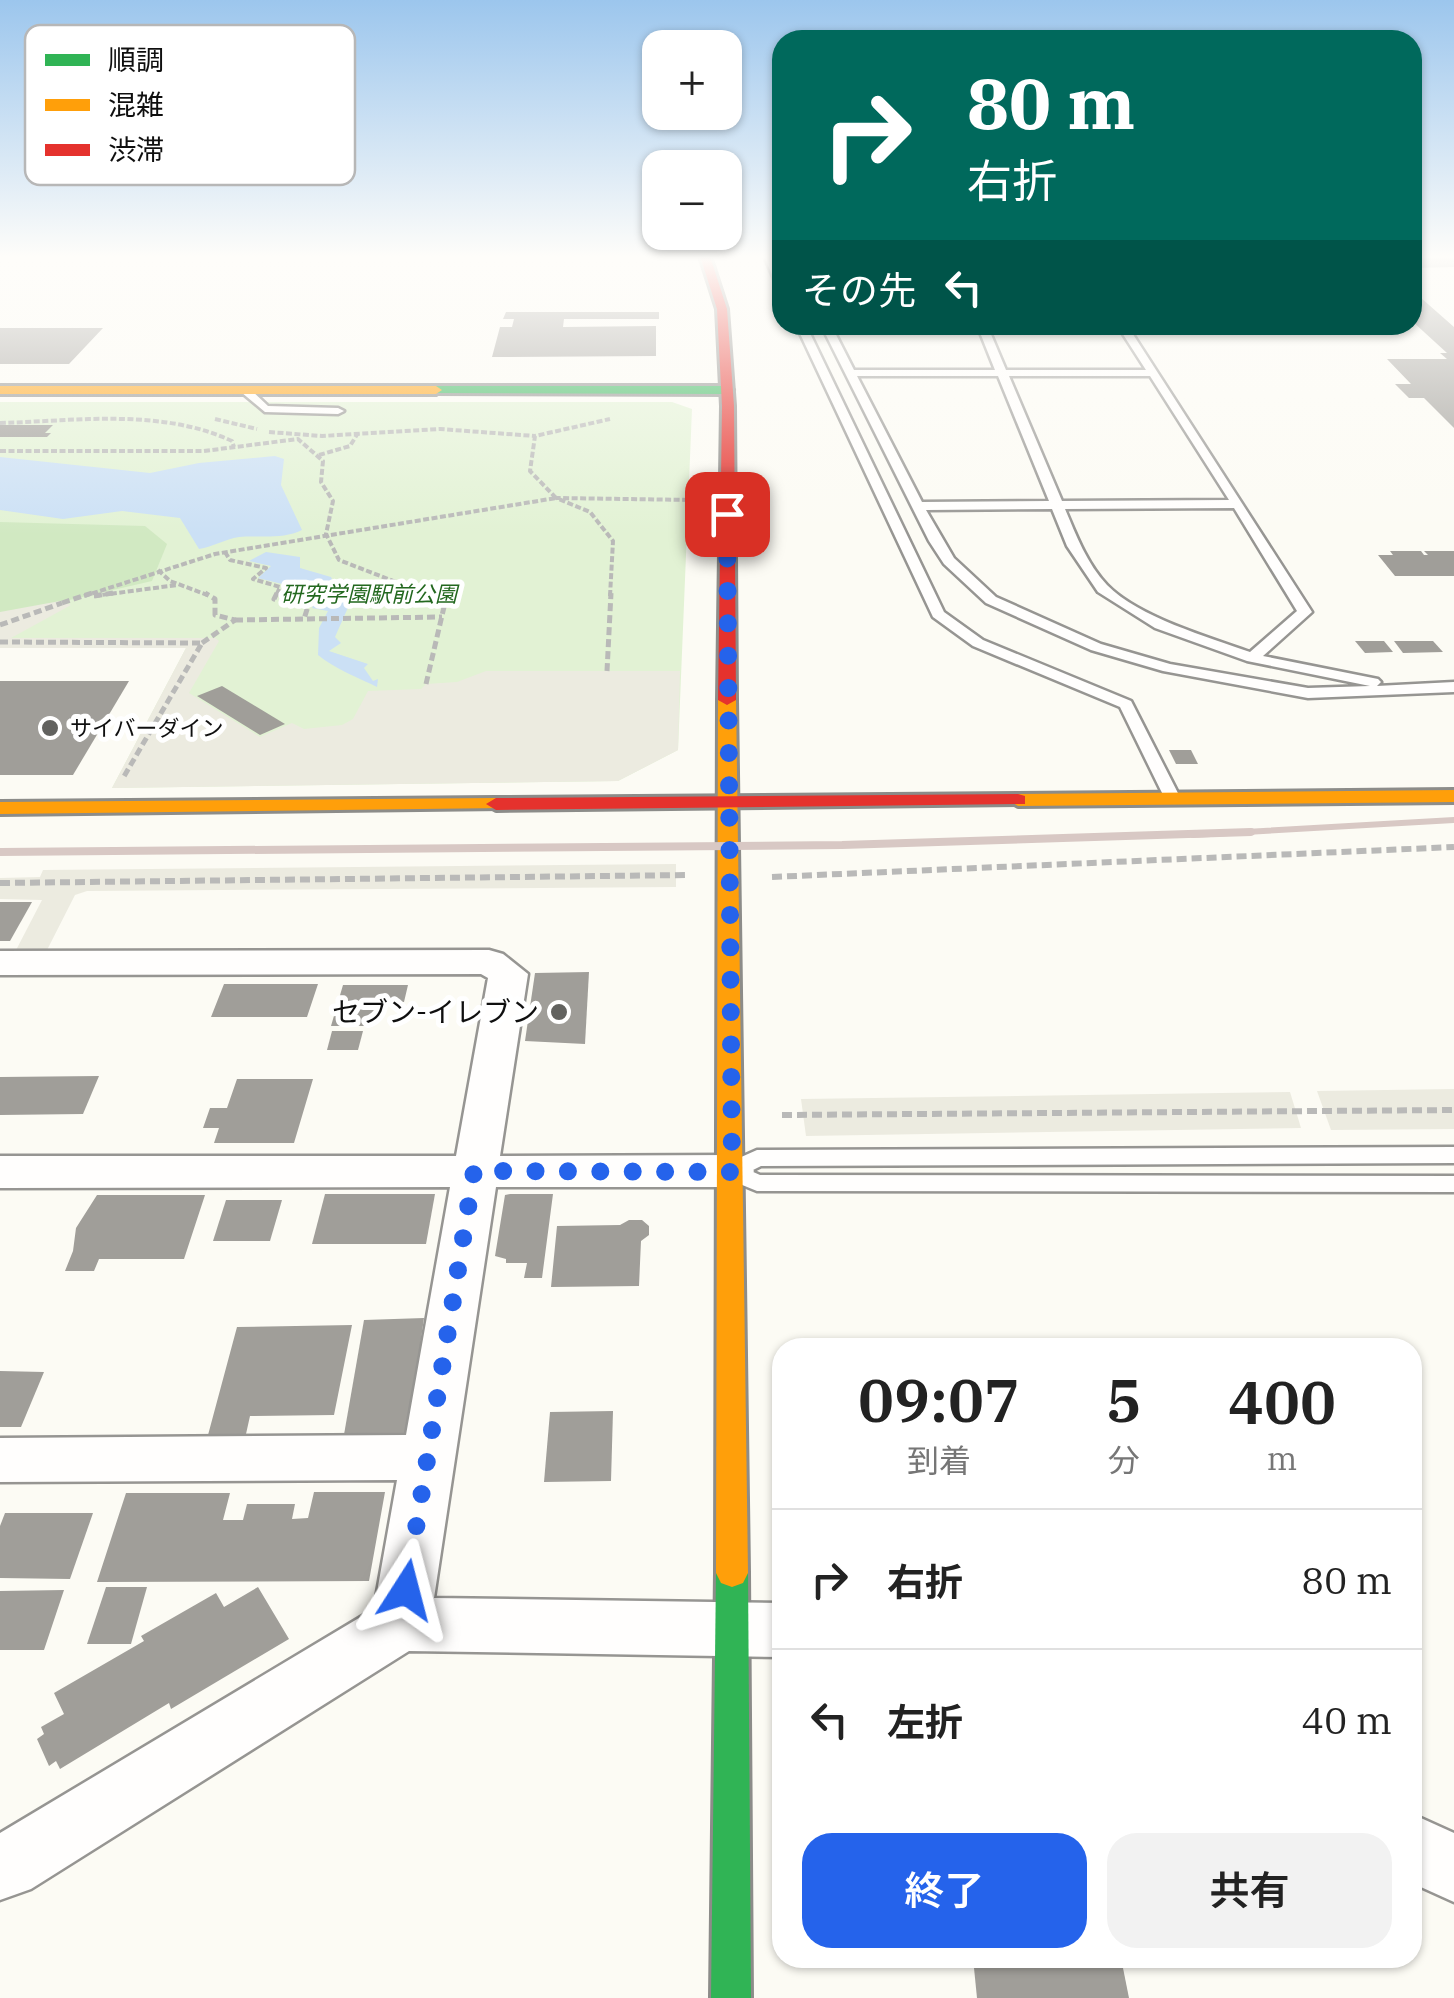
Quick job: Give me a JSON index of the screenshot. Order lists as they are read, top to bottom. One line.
{"parks":["研究学園駅前公園"],"places":["サイバーダイン","セブン-イレブン"],"legend":["順調","混雑","渋滞"],"page":{"map_buttons":["+","−"],"turn":["80 m","右折"],"then":"その先","eta":["09:07","到着","5","分","400","m"],"list":[{"name":"右折","value":"80 m"},{"name":"左折","value":"40 m"}],"buttons":["終了","共有"]}}
